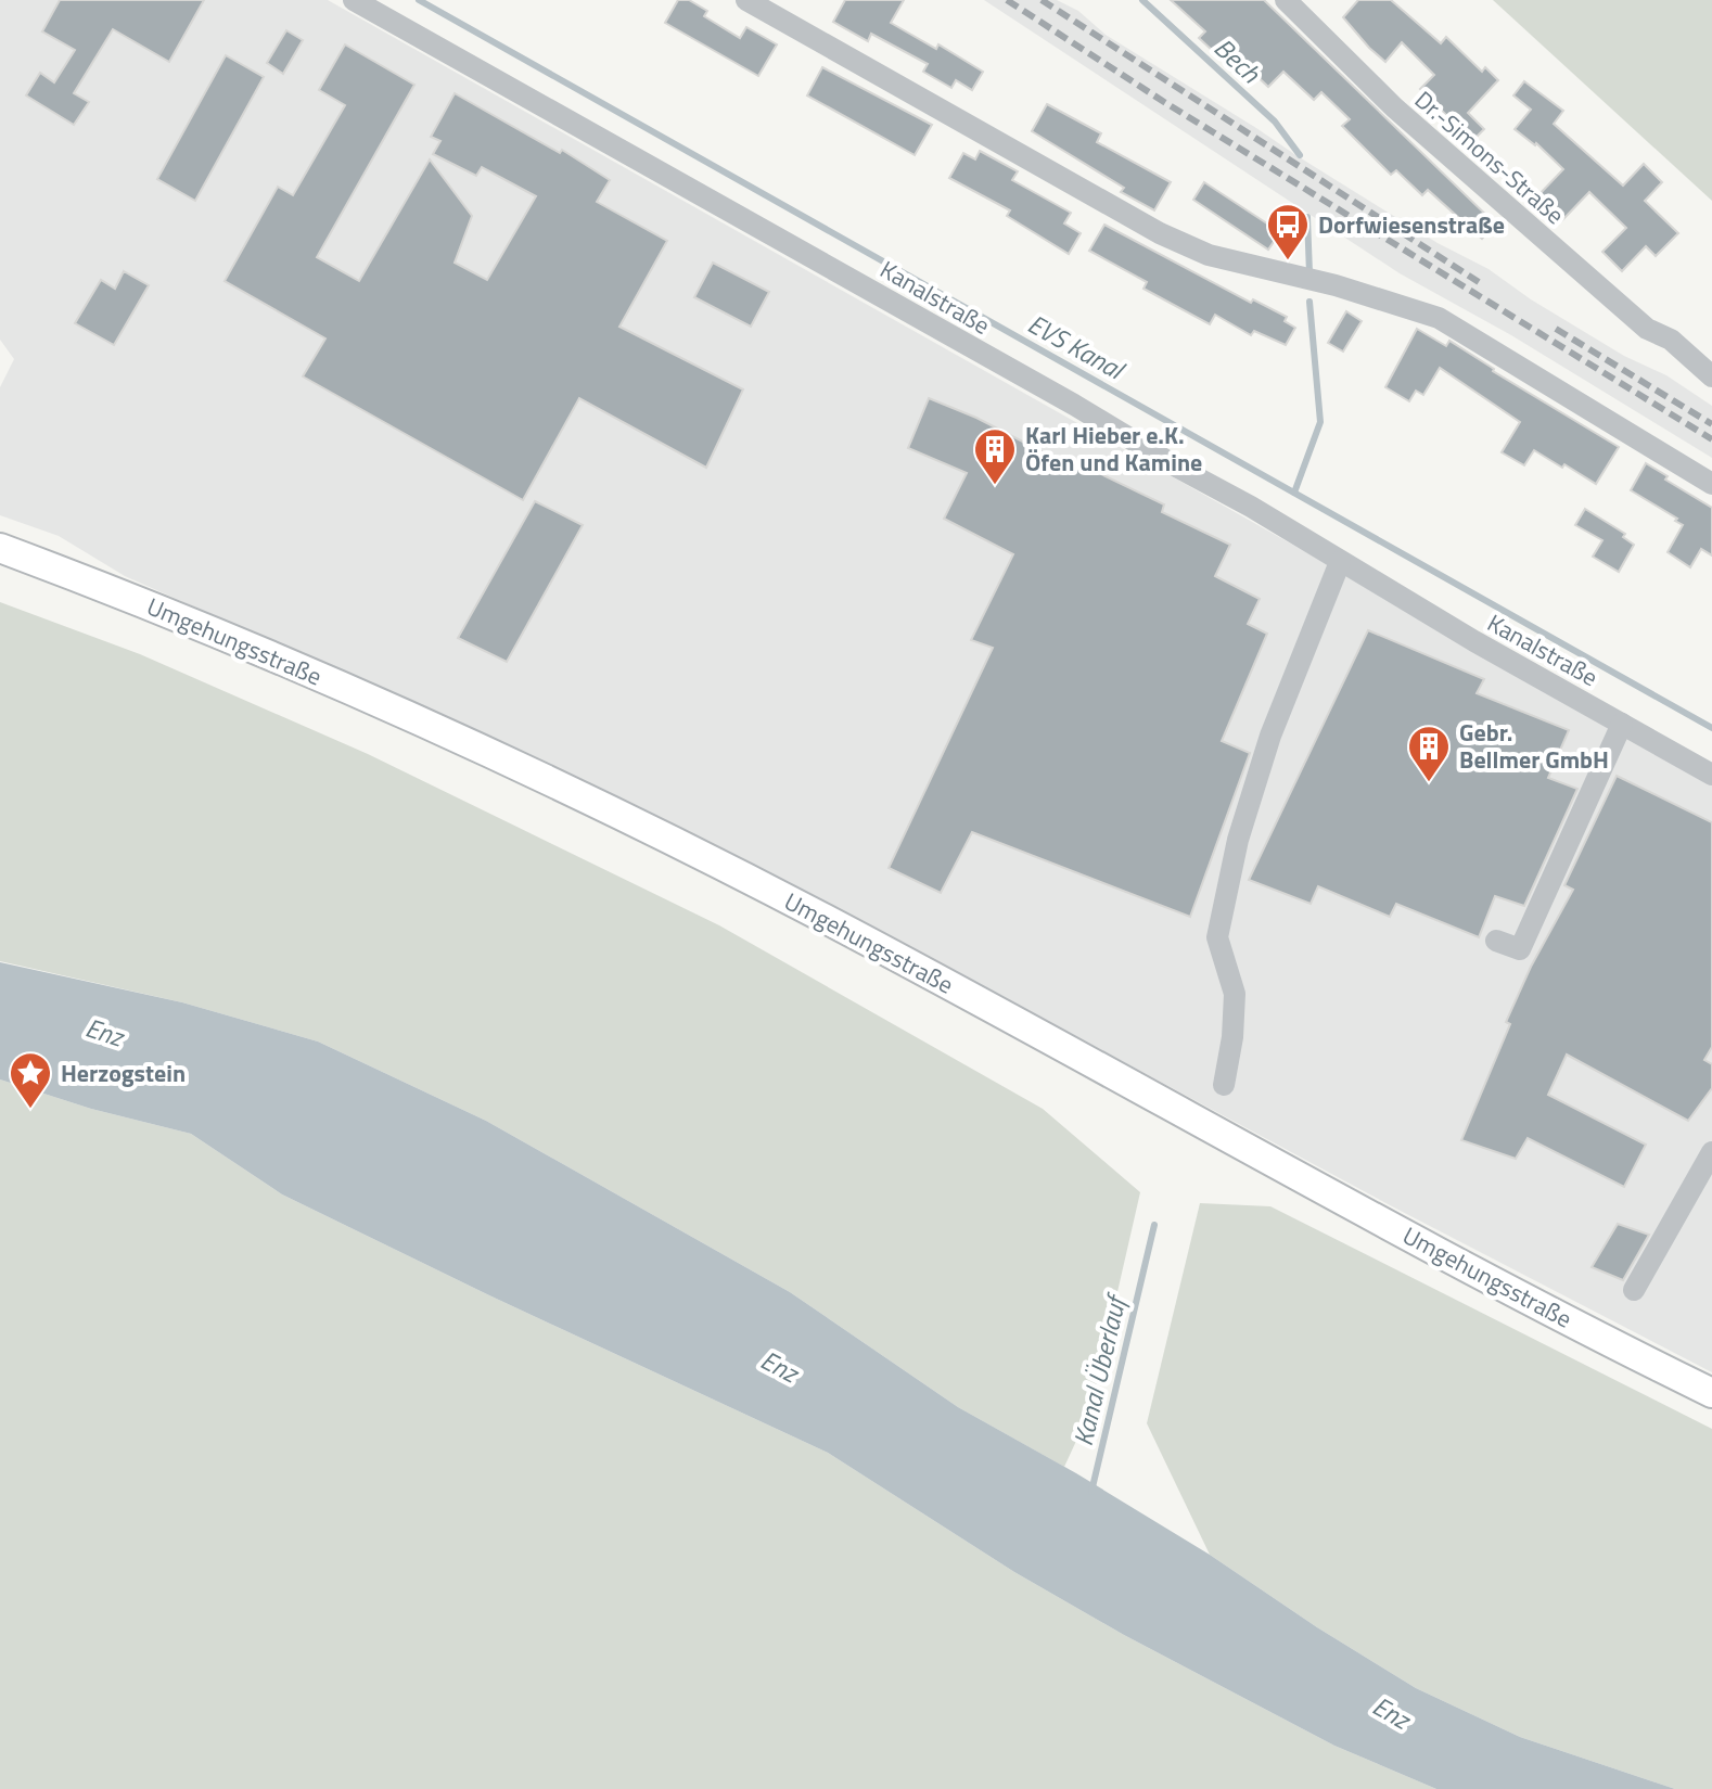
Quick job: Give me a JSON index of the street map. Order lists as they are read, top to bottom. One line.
{"streets":{"main road":["Umgehungsstraße"],"street":["Dr.-Simons-Straße","Kanalstraße"]},"water":["Bech","EVS Kanal","Enz","Kanal Überlauf"],"places":{"bus stop":["Dorfwiesenstraße"],"building":["Karl Hieber e.K. Öfen und Kamine","Gebr. Bellmer GmbH"],"place":["Herzogstein"]}}
